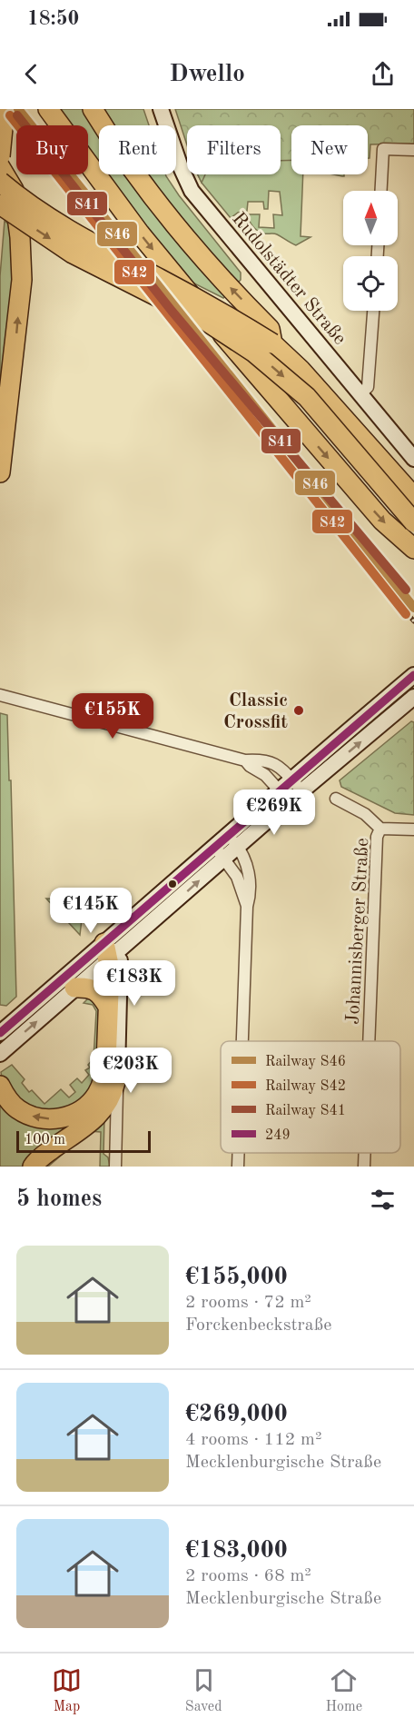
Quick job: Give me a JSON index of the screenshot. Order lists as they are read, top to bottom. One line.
{"streets":{"main road":["Rudolstädter Straße"],"street":["Johannisberger Straße"]},"places":["Classic Crossfit"],"lines":["rail line S46","rail line S42","rail line S41","transit line 249"],"legend":["Railway S46","Railway S42","Railway S41","249"],"scale_bar":"100 m","north":"top","page":{"status":"18:50","header":"Dwello","chip":["Buy","Rent","Filters","New"],"price":["€155K","€269K","€145K","€183K","€203K"],"scale":"100 m","heading":"5 homes","list":[{"name":"€155,000","note":"2 rooms · 72 m² · Forckenbeckstraße"},{"name":"€269,000","note":"4 rooms · 112 m² · Mecklenburgische Straße"},{"name":"€183,000","note":"2 rooms · 68 m² · Mecklenburgische Straße"}],"tabs":["Map","Saved","Home"]}}
